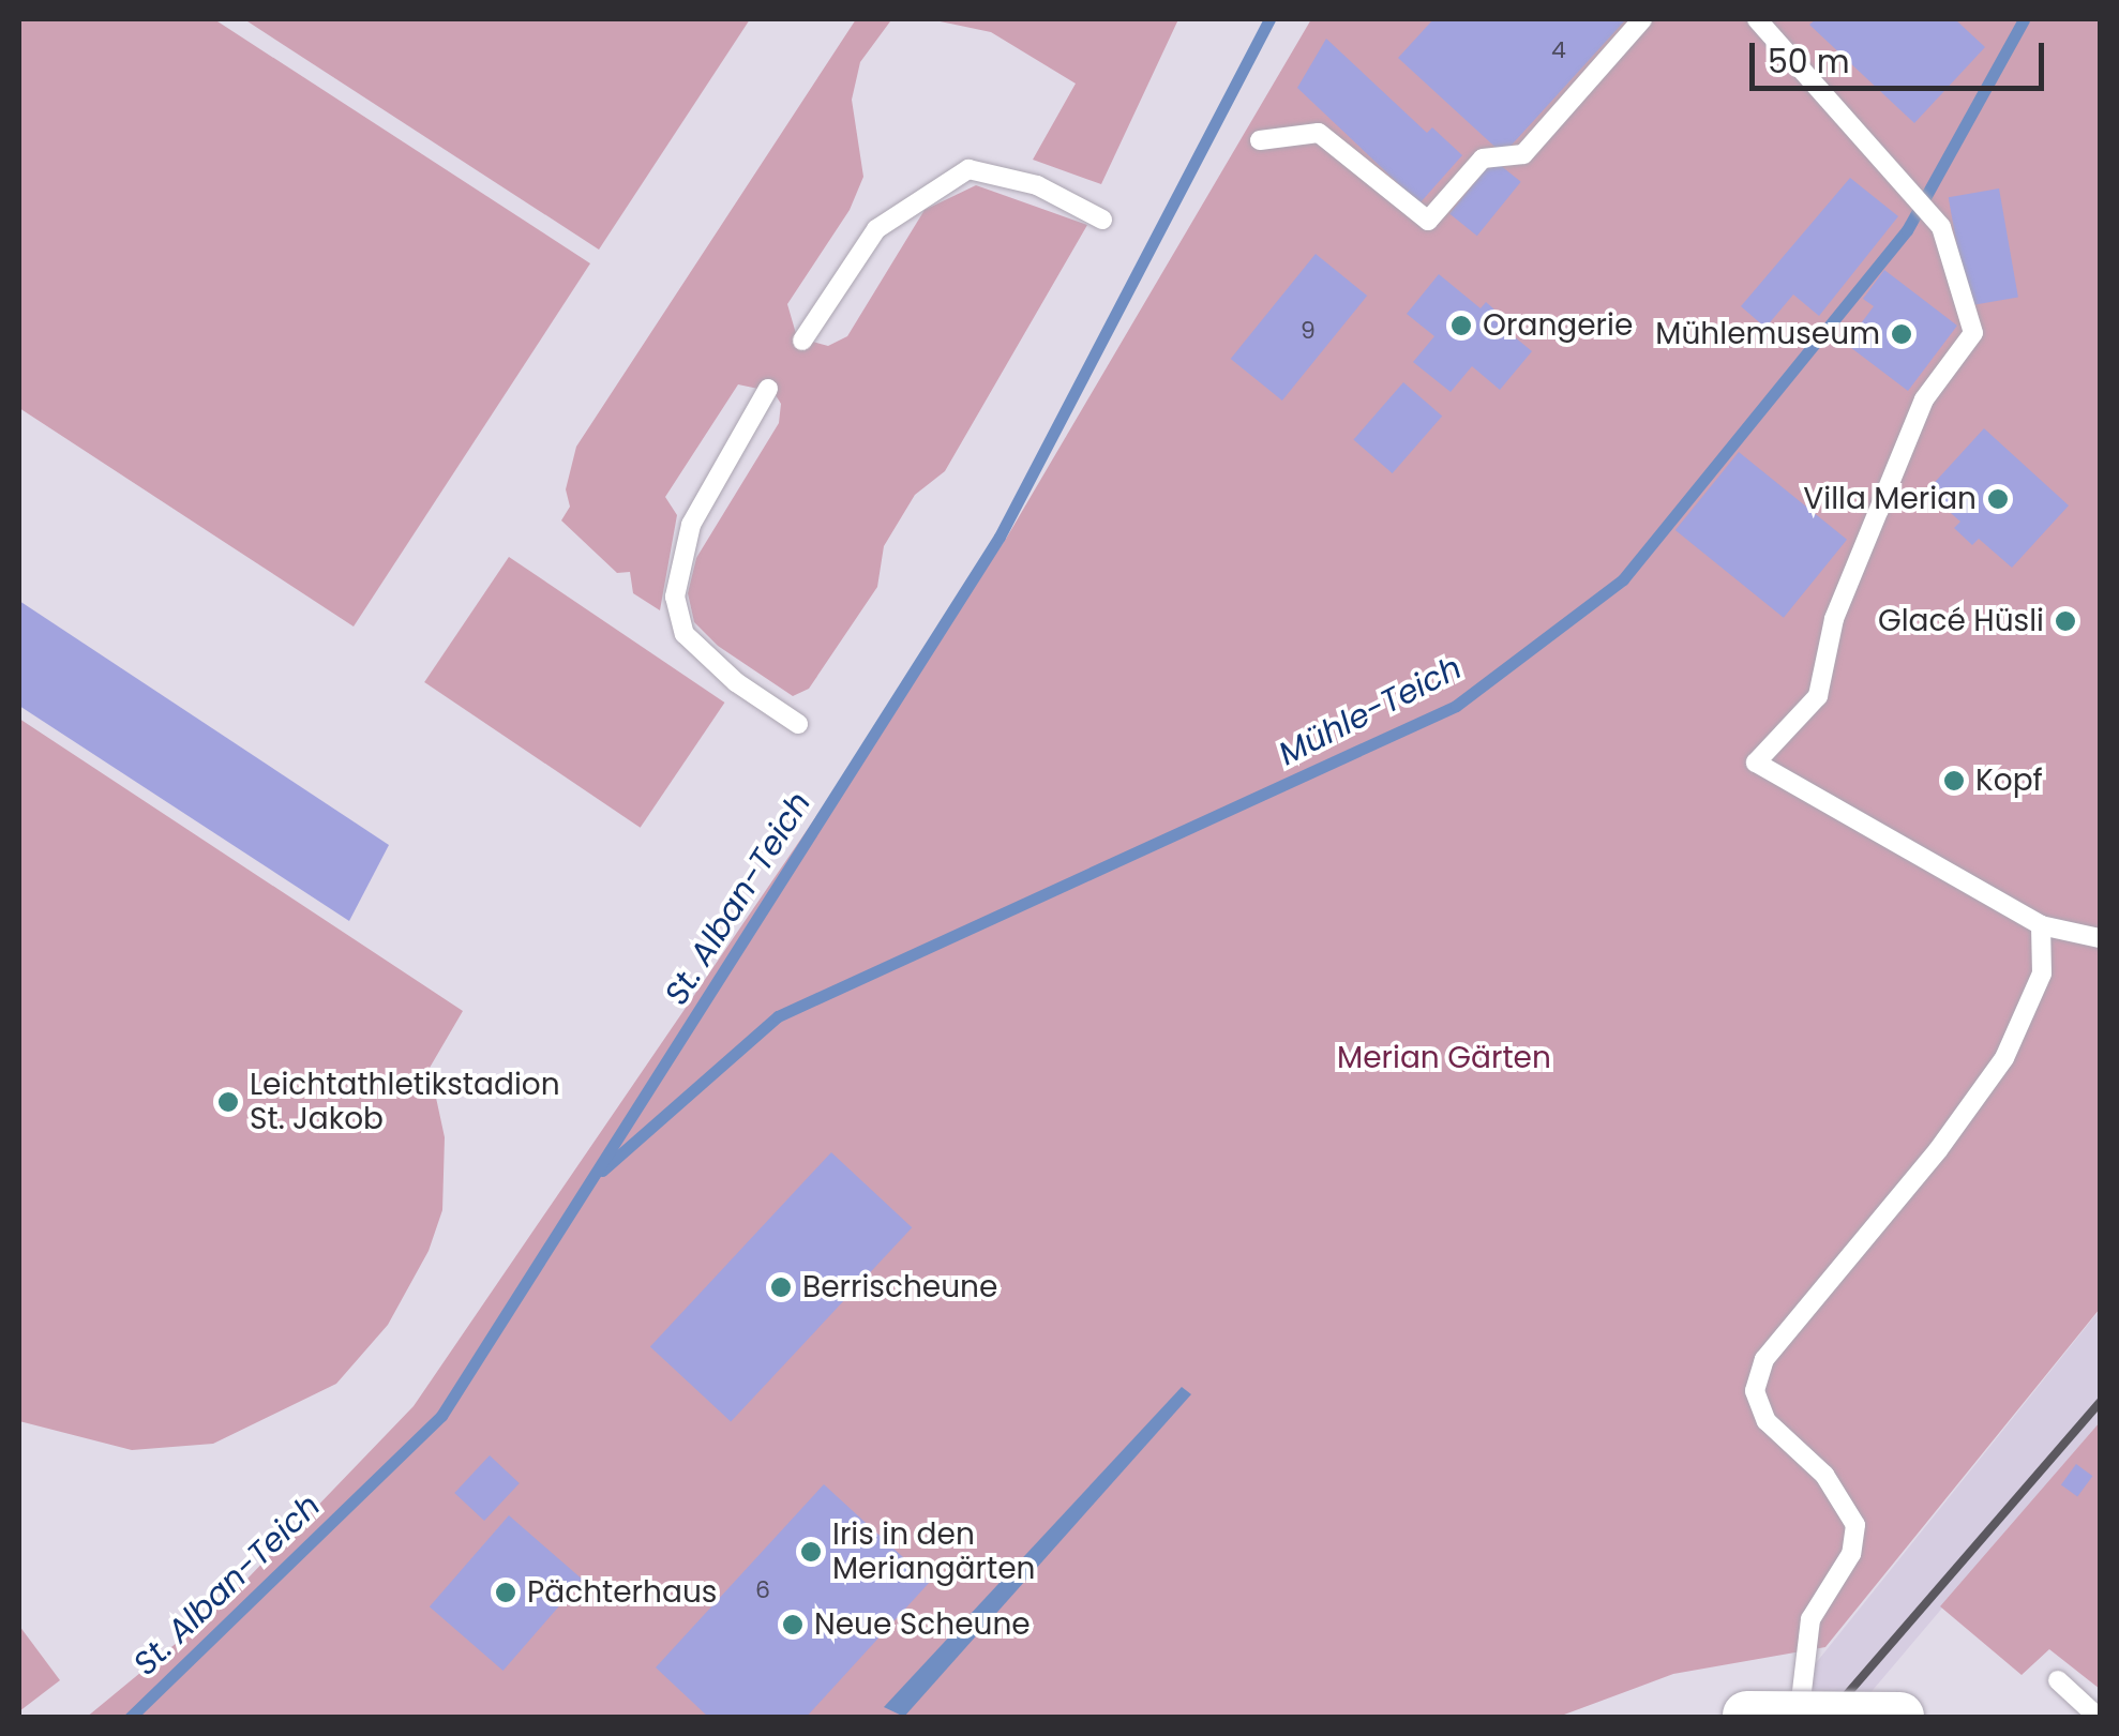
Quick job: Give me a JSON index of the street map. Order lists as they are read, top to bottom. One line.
{"water":["Mühle-Teich","St. Alban-Teich"],"parks":["Merian Gärten"],"places":["Orangerie","Mühlemuseum","Villa Merian","Glacé Hüsli","Kopf","Leichtathletikstadion St. Jakob","Berrischeune","Iris in den Meriangärten","Pächterhaus","Neue Scheune"],"house_numbers":["4","9","6"],"scale_bar":"50 m"}
